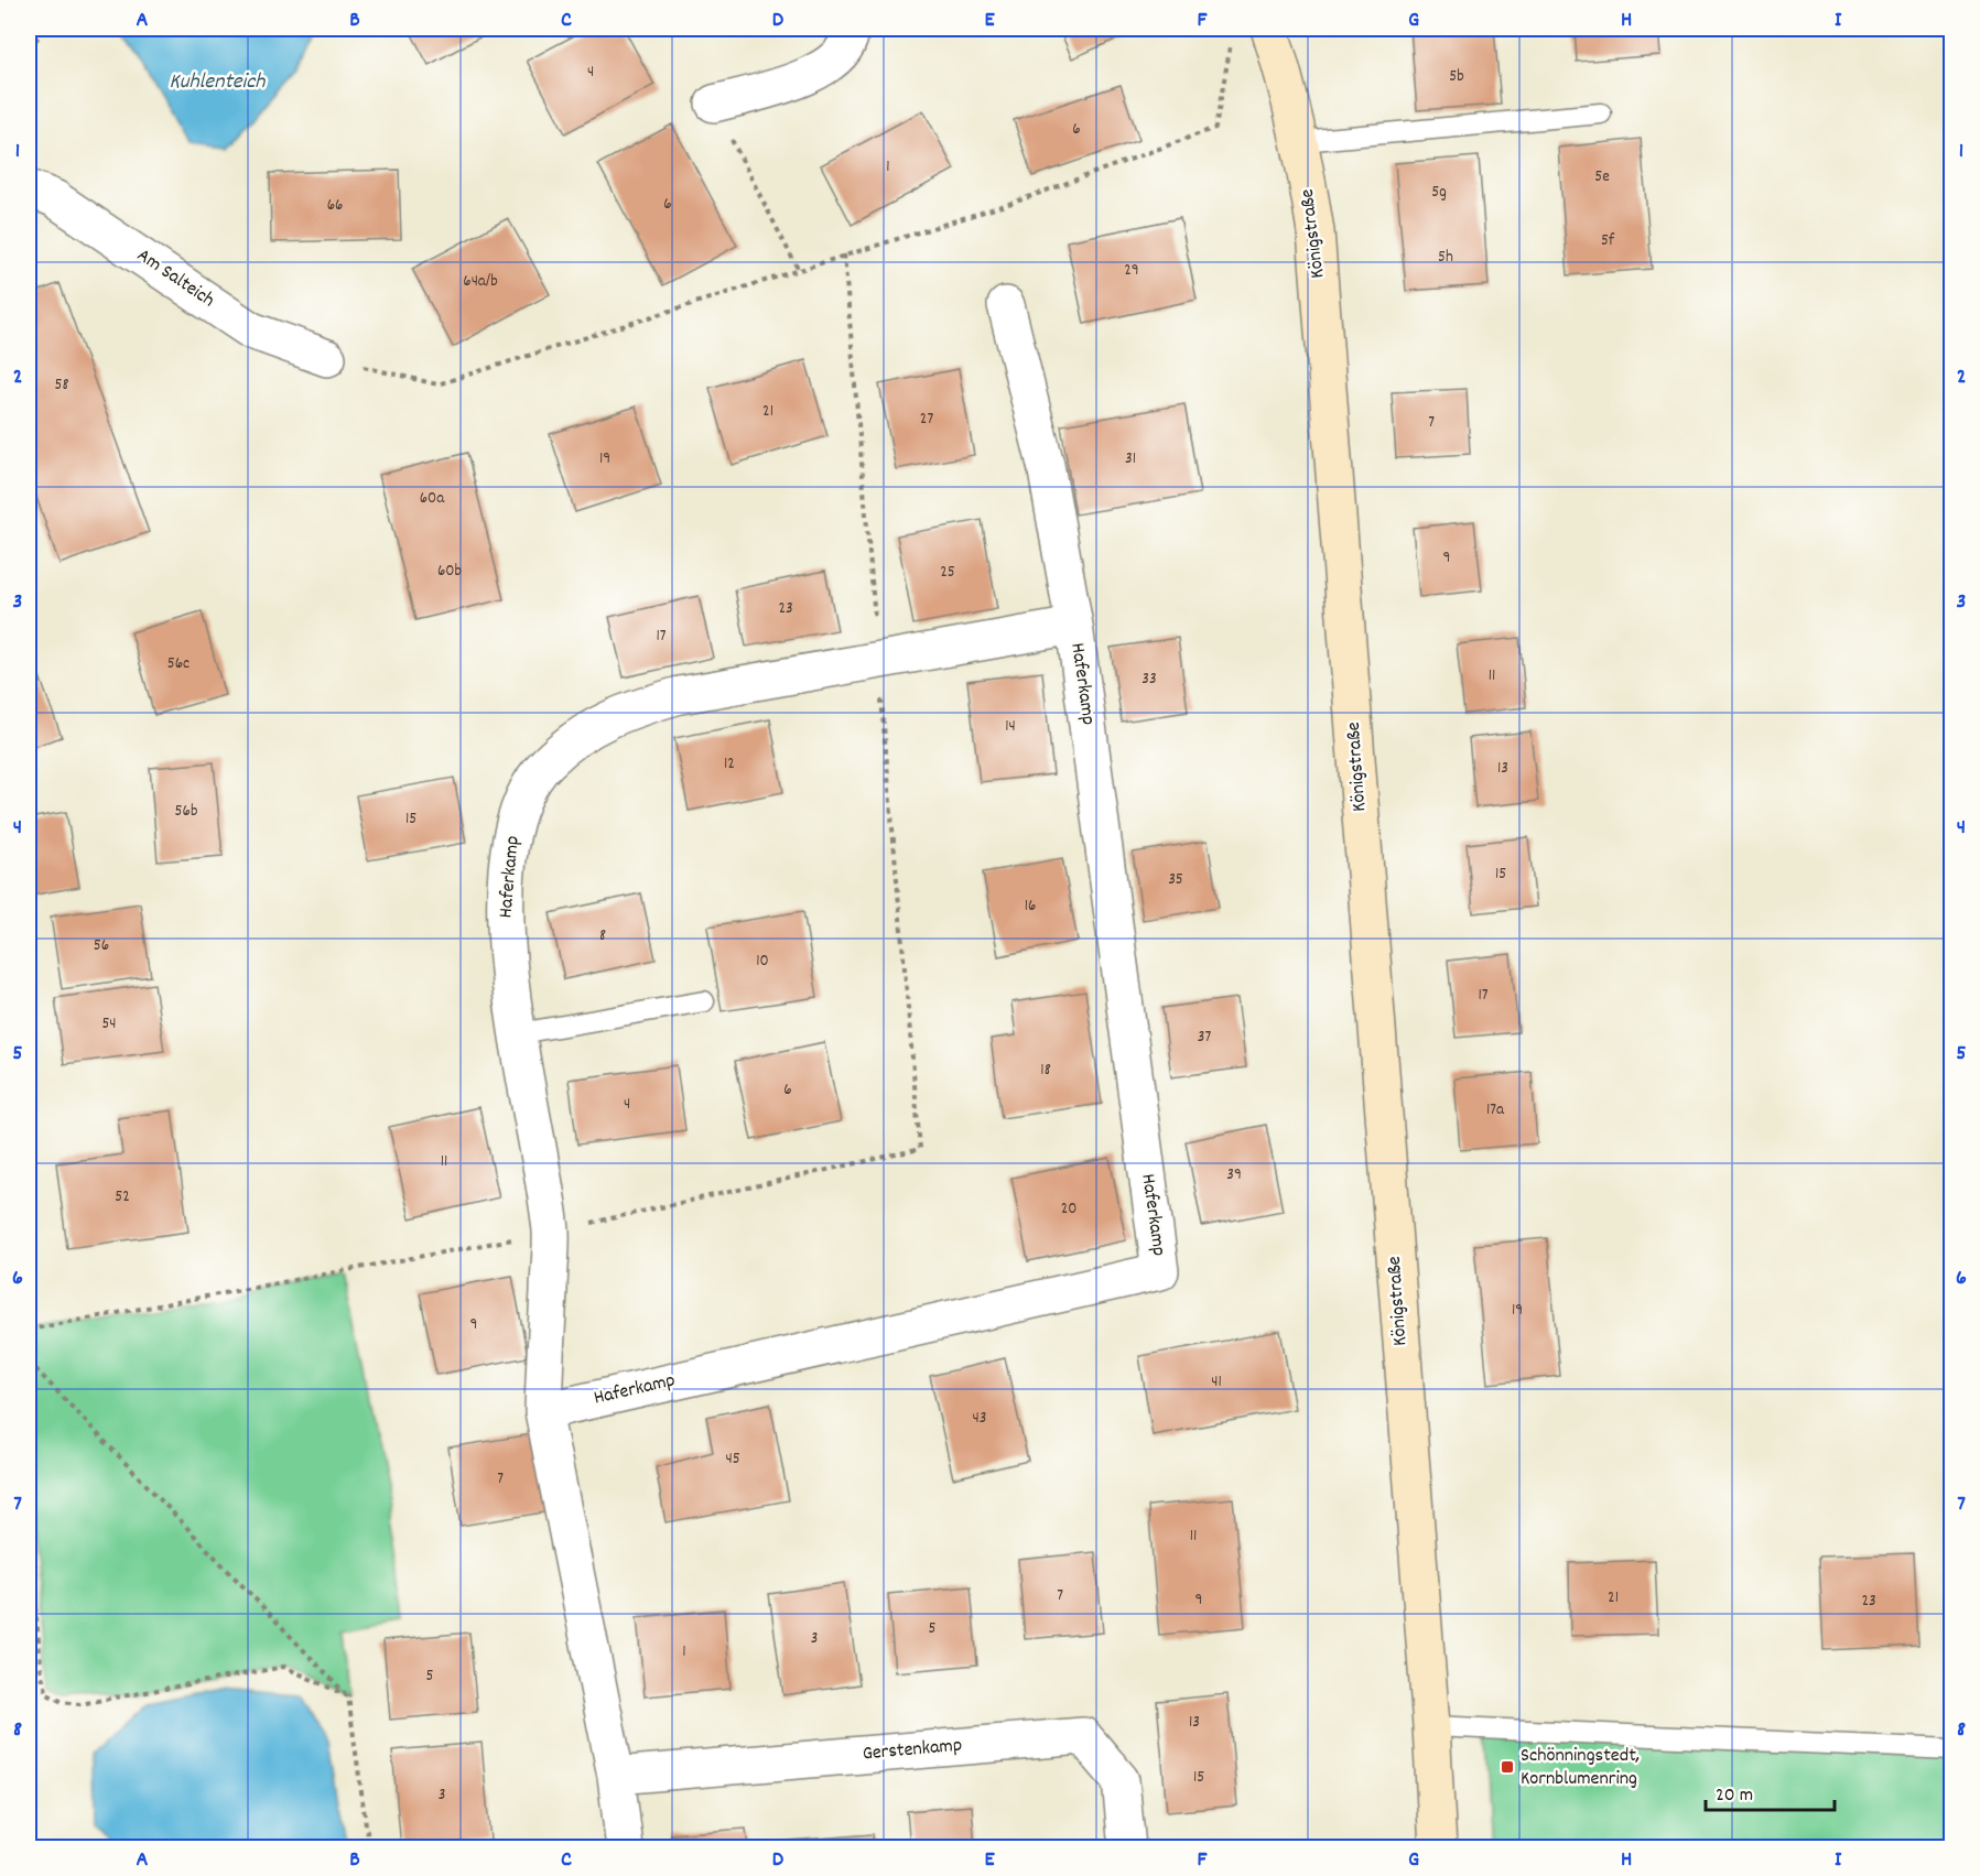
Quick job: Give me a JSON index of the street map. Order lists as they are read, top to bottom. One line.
{"streets":{"main road":["Königstraße"],"street":["Am Salteich","Haferkamp","Gerstenkamp"]},"water":["Kuhlenteich"],"places":{"transit":["Schönningstedt, Kornblumenring"]},"house_numbers":["4","5b","6","1","5e","5g","6","66","5f","5h","29","64a/b","58","21","27","7","19","31","60a","9","60b","25","23","17","56c","11","33","14","12","13","56b","15","15","35","16","8","56","10","17","54","37","18","6","4","17a","11","39","52","20","19","9","41","43","45","7","11","7","21","9","23","5","3","1","5","13","15","3"],"scale_bar":"20 m","grid":{"columns":["A","B","C","D","E","F","G","H","I"],"rows":["1","2","3","4","5","6","7","8"]}}
